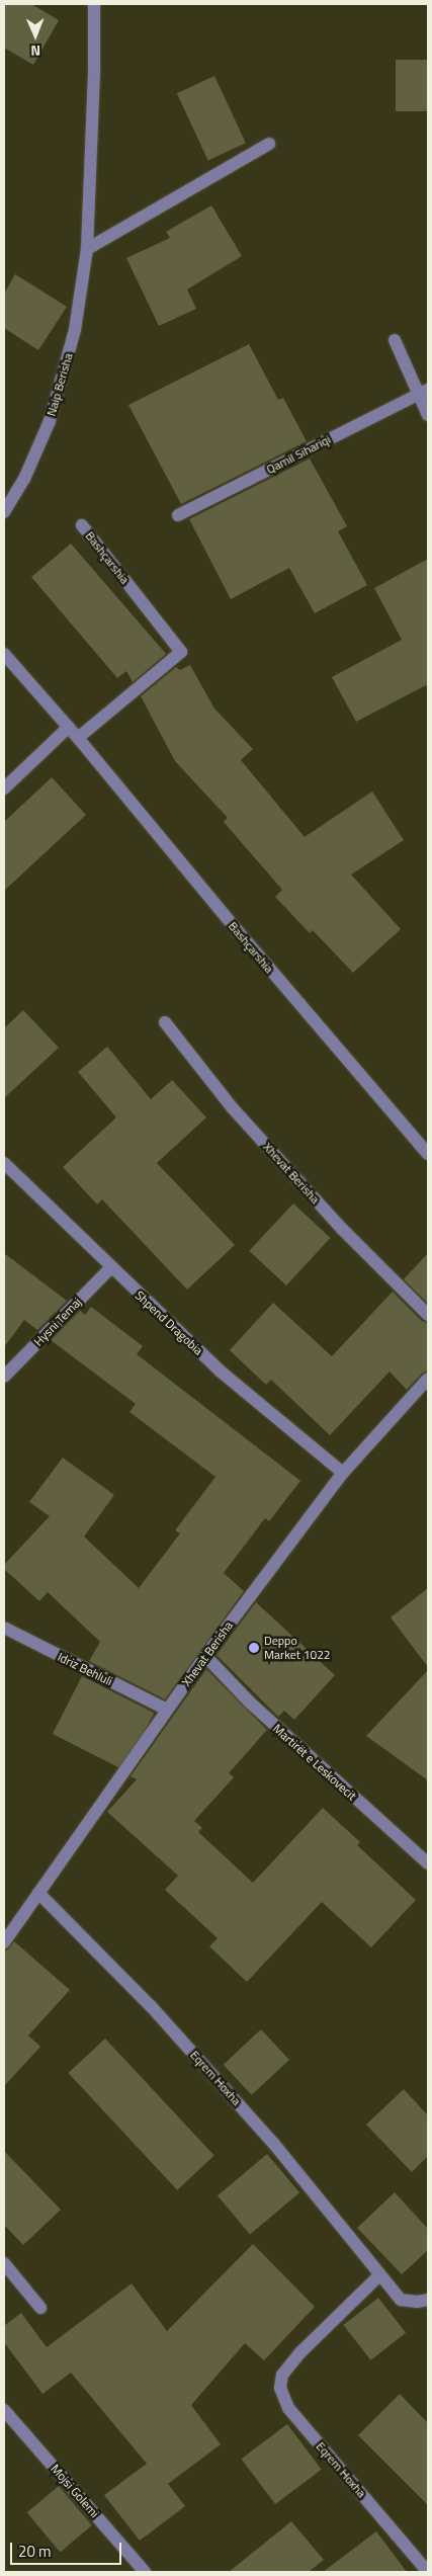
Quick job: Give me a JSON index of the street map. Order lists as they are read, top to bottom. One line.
{"streets":{"street":["Naip Berisha","Qamil Sihariqi","Bashçarshia","Xhevat Berisha","Hysni Temaj","Shpend Dragobia","Idriz Behluli","Martirët e Leskovecit","Eqrem Hoxha","Mojsi Golemi"]},"crossings":[["Xhevat Berisha","Shpend Dragobia"],["Xhevat Berisha","Idriz Behluli"],["Xhevat Berisha","Martirët e Leskovecit"],["Xhevat Berisha","Eqrem Hoxha"],["Hysni Temaj","Shpend Dragobia"]],"places":["Deppo Market 1022"],"scale_bar":"20 m","north":"bottom"}
